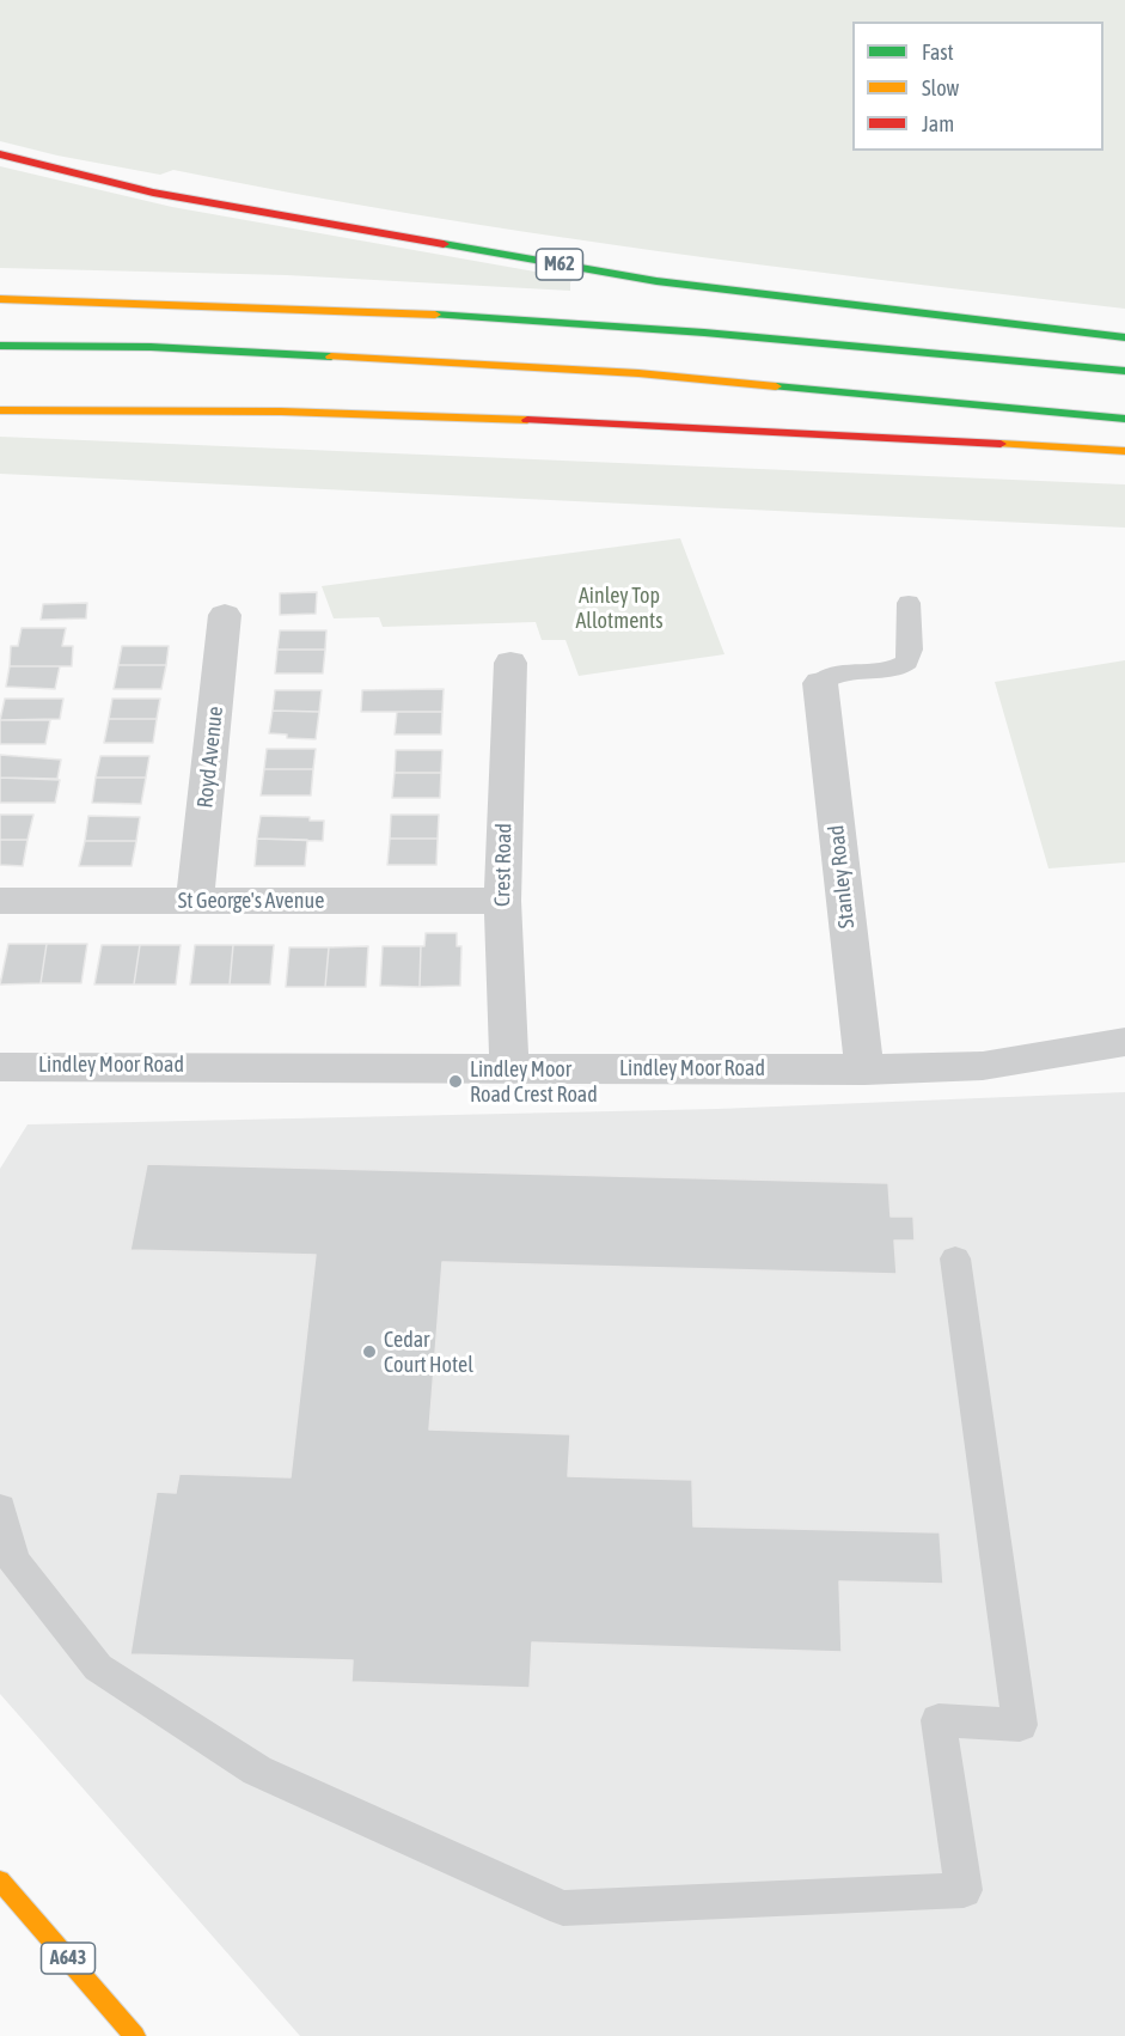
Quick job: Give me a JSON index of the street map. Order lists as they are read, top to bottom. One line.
{"streets":{"main road":["M62","A643"],"street":["Royd Avenue","Crest Road","Stanley Road","St George's Avenue","Lindley Moor Road"]},"crossings":[["Royd Avenue","St George's Avenue"],["Crest Road","St George's Avenue"],["Crest Road","Lindley Moor Road"],["Stanley Road","Lindley Moor Road"]],"parks":["Ainley Top Allotments"],"places":["Lindley Moor Road Crest Road","Cedar Court Hotel"],"legend":["Fast","Slow","Jam"]}
